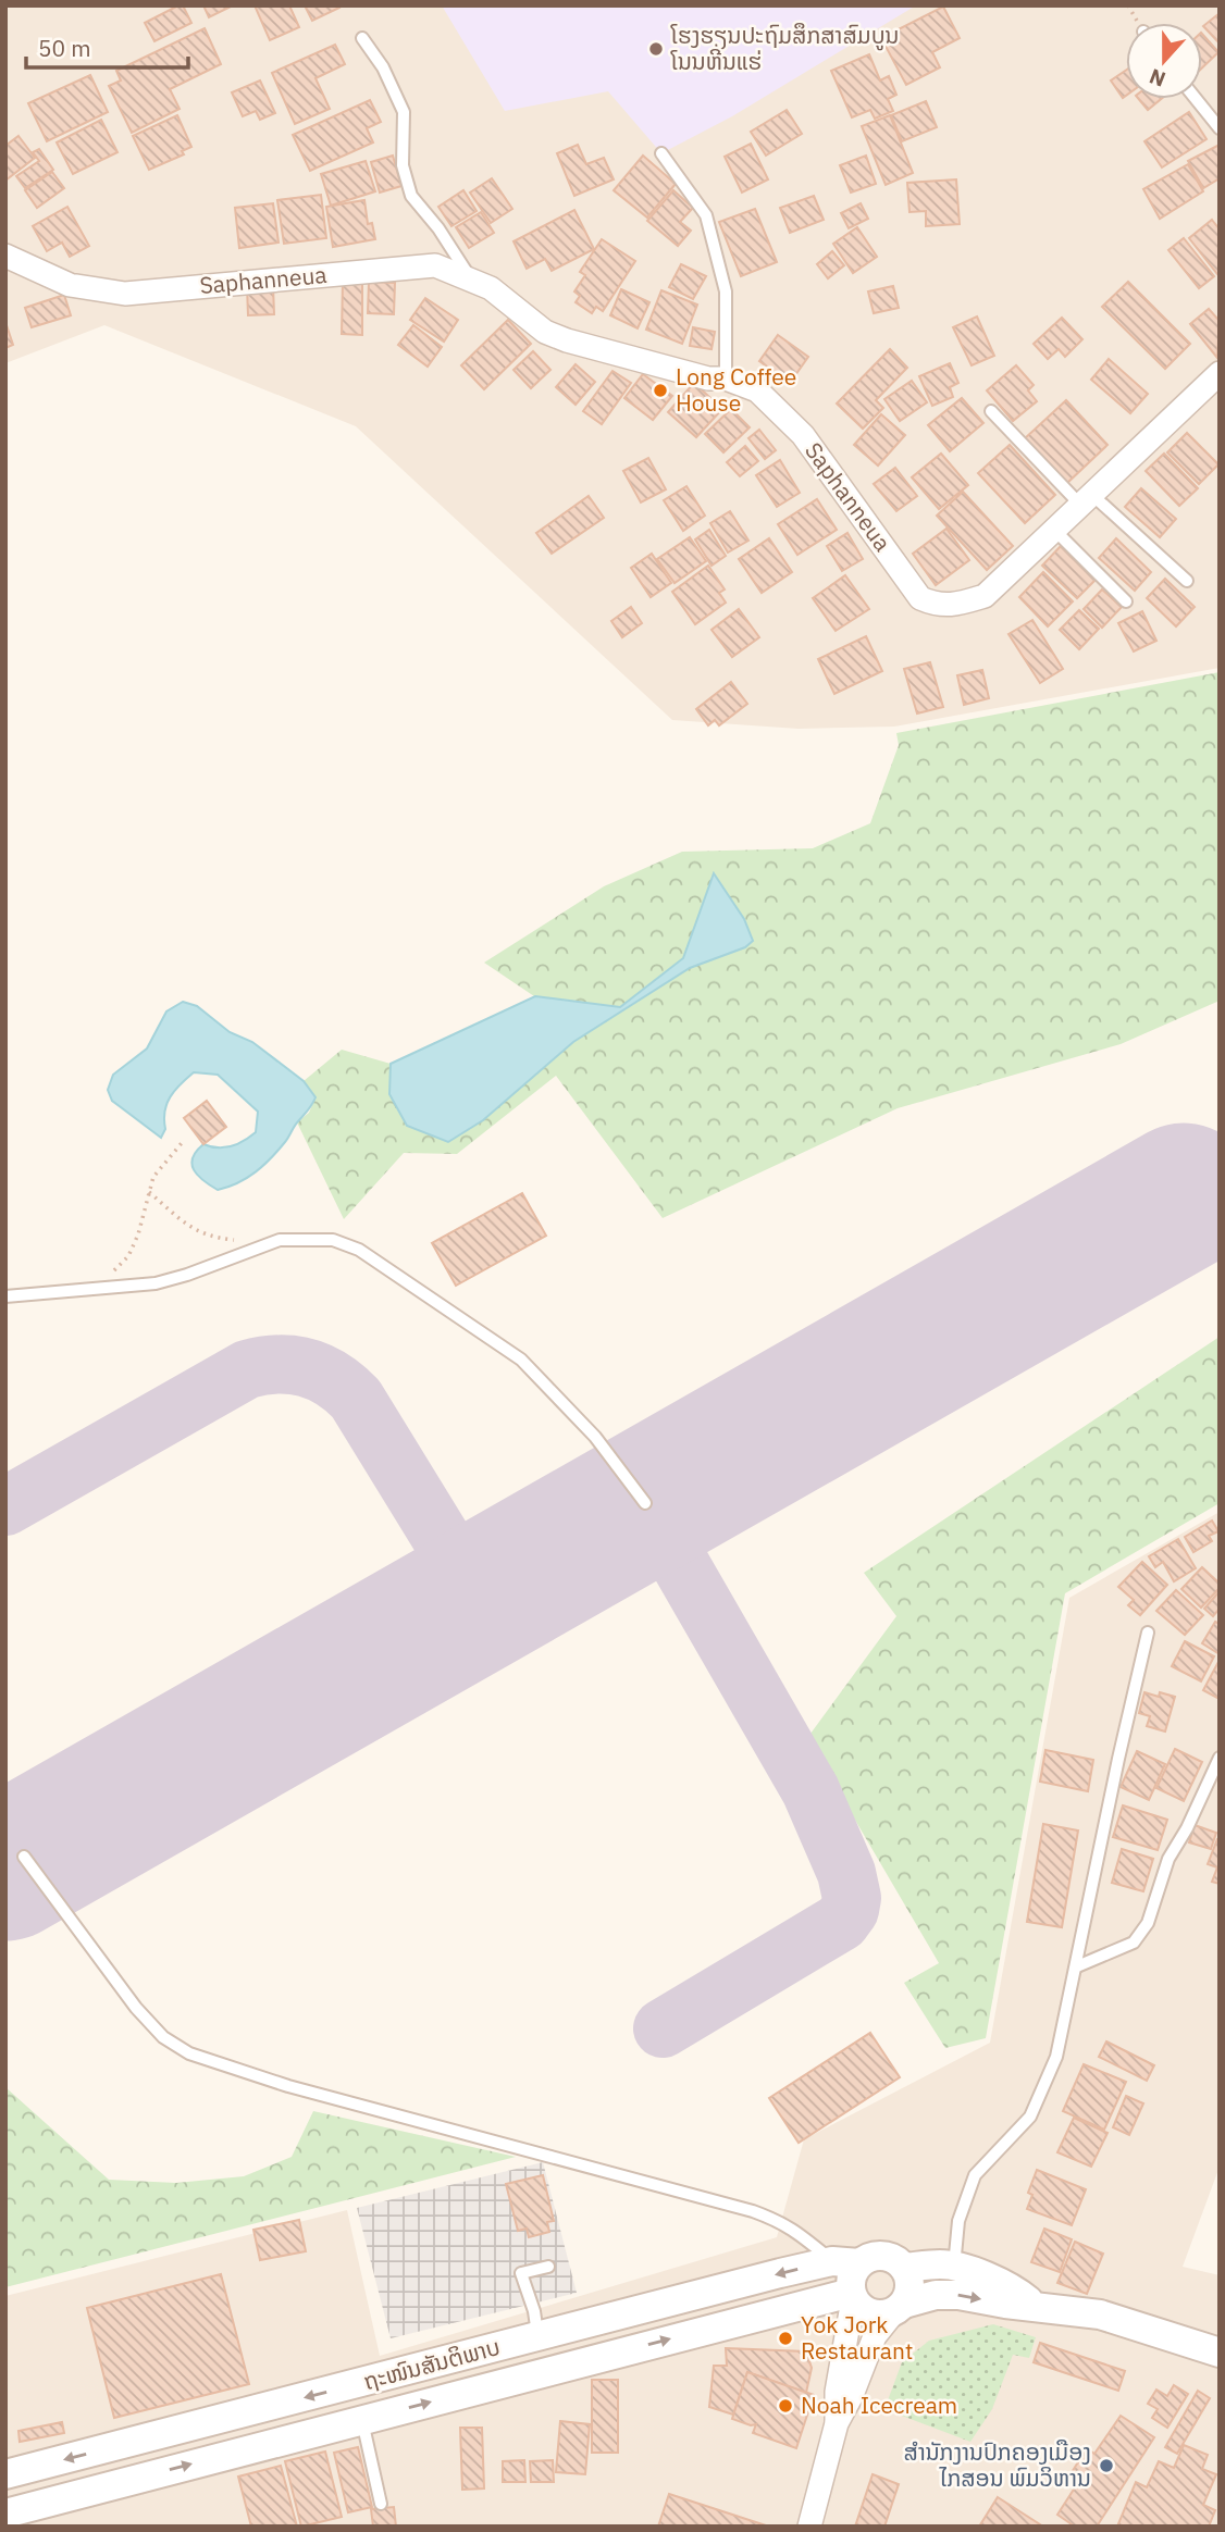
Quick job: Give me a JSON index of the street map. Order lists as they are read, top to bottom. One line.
{"streets":{"street":["Saphanneua","ຖະໜົນສັນຕິພາບ"]},"places":["ໂຮງຮຽນປະຖົມສຶກສາສົມບູນ ໂນນຫີນແຮ່","Long Coffee House","Yok Jork Restaurant","Noah Icecream","ສຳນັກງານປົກຄອງເມືອງ ໄກສອນ ພົມວິຫານ"],"scale_bar":"50 m","north":"bottom"}
